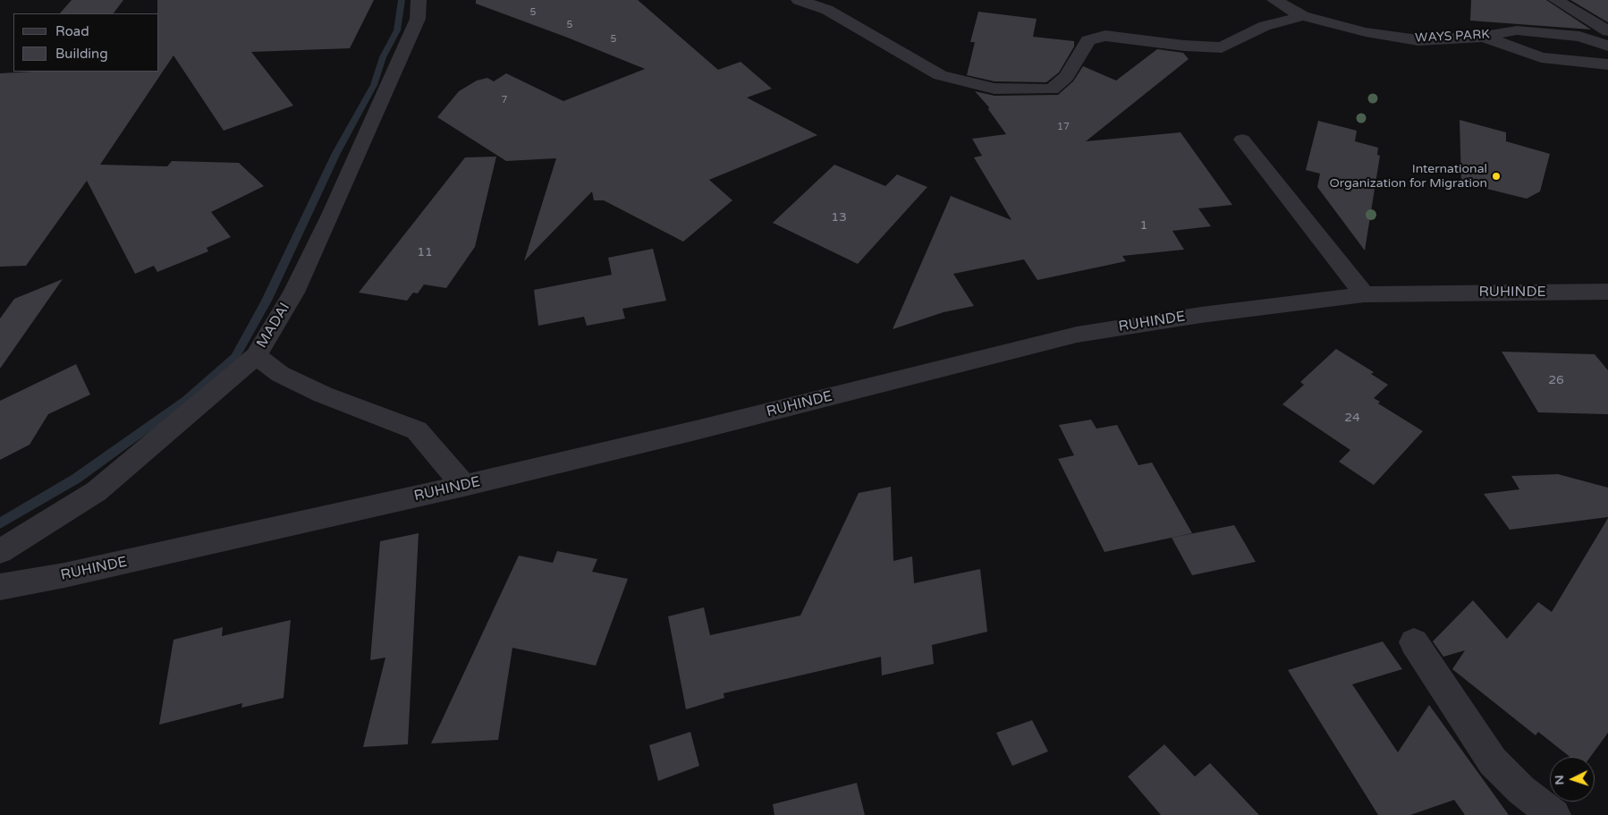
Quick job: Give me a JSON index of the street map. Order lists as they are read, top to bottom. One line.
{"streets":{"street":["WAYS PARK","RUHINDE","MADAI"]},"places":["International Organization for Migration"],"house_numbers":["5","5","5","7","17","13","1","11","26","24"],"legend":["Road","Building"],"north":"left"}
